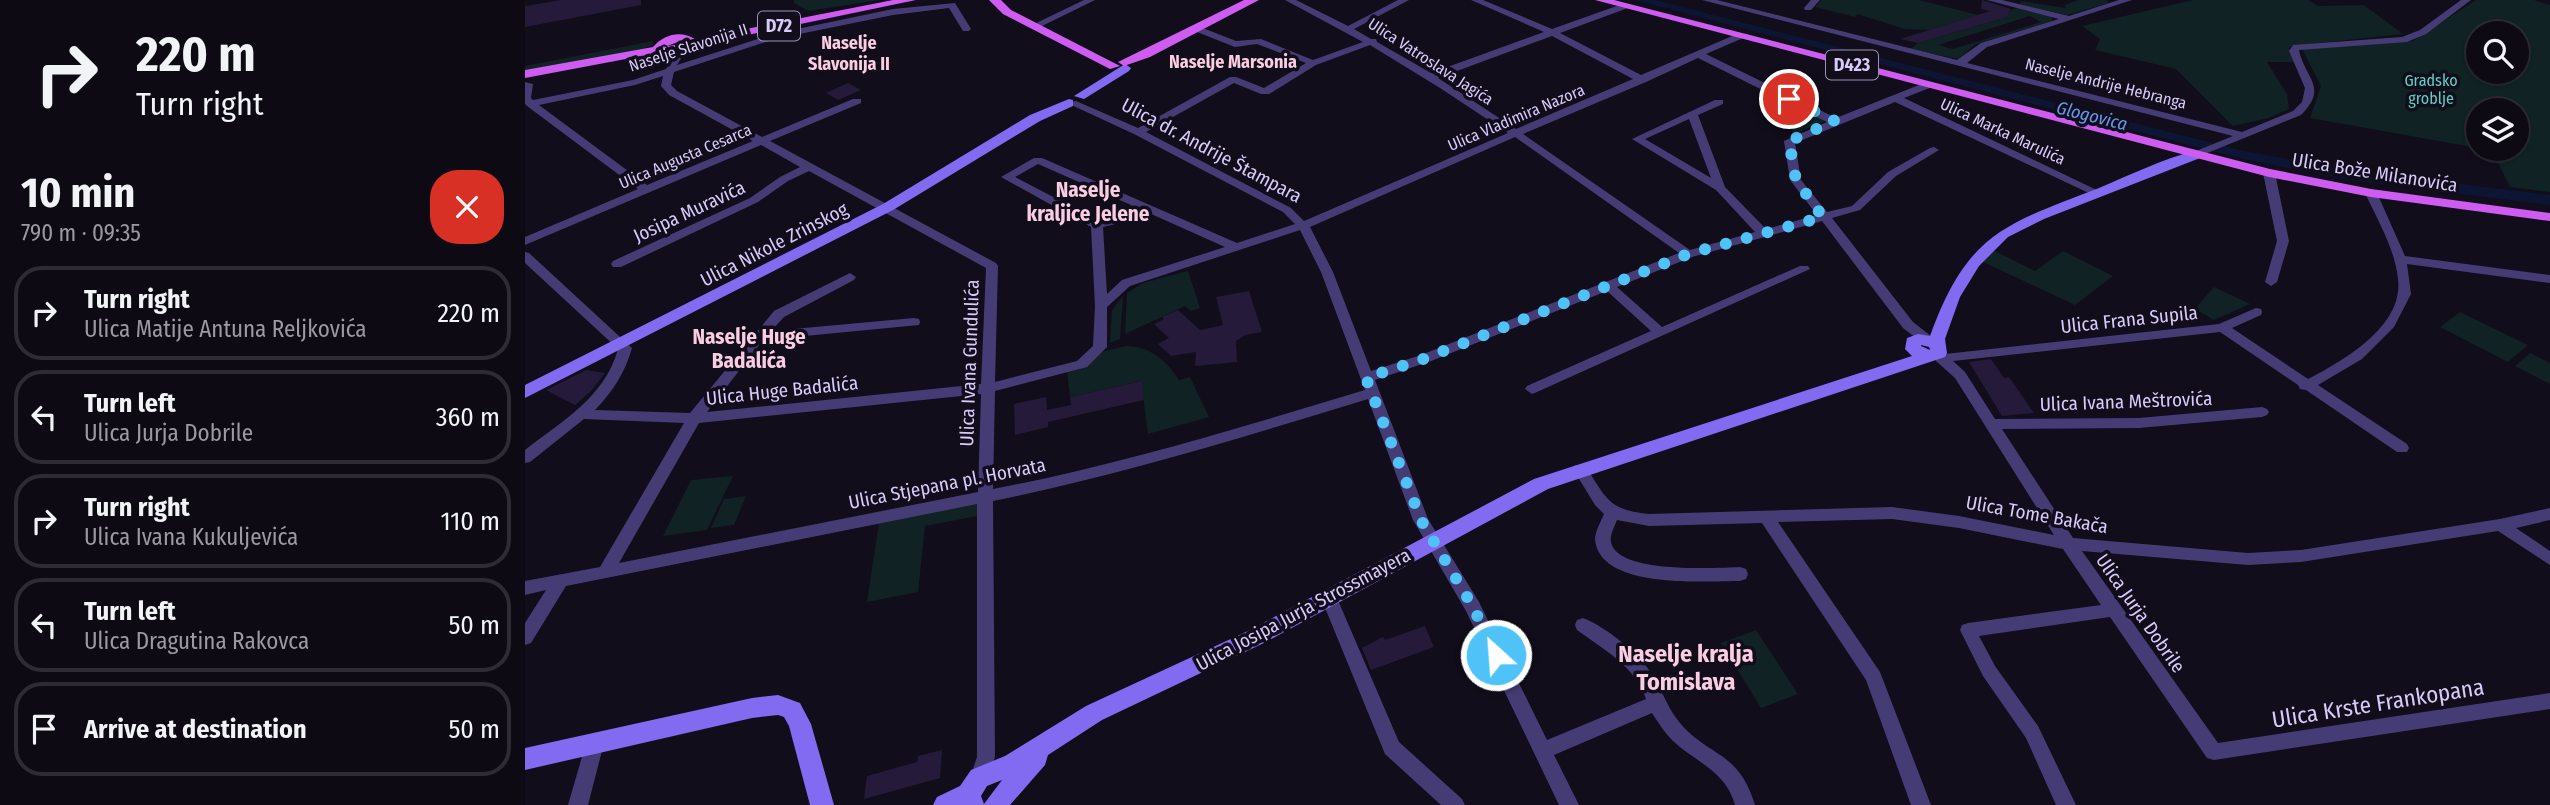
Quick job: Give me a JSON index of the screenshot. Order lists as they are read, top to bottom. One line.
{"streets":{"main road":["D72","D423","Ulica Bože Milanovića","Ulica Nikole Zrinskog","Ulica Josipa Jurja Strossmayera"],"street":["Naselje Slavonija II","Ulica Vatroslava Jagića","Naselje Andrije Hebranga","Ulica Vladimira Nazora","Ulica Marka Marulića","Ulica dr. Andrije Štampara","Ulica Augusta Cesarca","Josipa Muravića","Ulica Frana Supila","Ulica Ivana Gundulića","Ulica Huge Badalića","Ulica Ivana Meštrovića","Ulica Stjepana pl. Horvata","Ulica Tome Bakača","Ulica Jurja Dobrile","Ulica Krste Frankopana"]},"crossings":[["Naselje Slavonija II","Ulica Ivana Gundulića"],["Ulica Vatroslava Jagića","Ulica Vladimira Nazora"],["Ulica Vatroslava Jagića","Ulica Stjepana pl. Horvata"],["D423","Ulica Vladimira Nazora"],["D423","Ulica Bože Milanovića"],["Ulica Vladimira Nazora","Ulica dr. Andrije Štampara"],["Ulica dr. Andrije Štampara","Ulica Nikole Zrinskog"],["Ulica dr. Andrije Štampara","Ulica Stjepana pl. Horvata"],["Ulica dr. Andrije Štampara","Ulica Josipa Jurja Strossmayera"],["Ulica Augusta Cesarca","Ulica Ivana Gundulića"],["Josipa Muravića","Ulica Ivana Gundulića"],["Ulica Nikole Zrinskog","Ulica Ivana Gundulića"],["Ulica Frana Supila","Ulica Josipa Jurja Strossmayera"],["Ulica Frana Supila","Ulica Jurja Dobrile"],["Ulica Ivana Gundulića","Ulica Huge Badalića"],["Ulica Ivana Gundulića","Ulica Stjepana pl. Horvata"],["Ulica Ivana Gundulića","Ulica Josipa Jurja Strossmayera"],["Ulica Ivana Meštrovića","Ulica Jurja Dobrile"],["Ulica Stjepana pl. Horvata","Ulica Jurja Dobrile"],["Ulica Tome Bakača","Ulica Jurja Dobrile"],["Ulica Josipa Jurja Strossmayera","Ulica Jurja Dobrile"],["Ulica Jurja Dobrile","Ulica Krste Frankopana"]],"districts":["Naselje Slavonija II","Naselje Marsonia","Naselje kraljice Jelene","Naselje Huge Badalića","Naselje kralja Tomislava"],"water":["Glogovica"],"parks":["Gradsko groblje"],"page":{"turn":["220 m","Turn right"],"heading":["10 min","790 m · 09:35"],"list":[{"name":"Turn right","note":"Ulica Matije Antuna Reljkovića","value":"220 m"},{"name":"Turn left","note":"Ulica Jurja Dobrile","value":"360 m"},{"name":"Turn right","note":"Ulica Ivana Kukuljevića","value":"110 m"},{"name":"Turn left","note":"Ulica Dragutina Rakovca","value":"50 m"},{"name":"Arrive at destination","value":"50 m"}]}}
